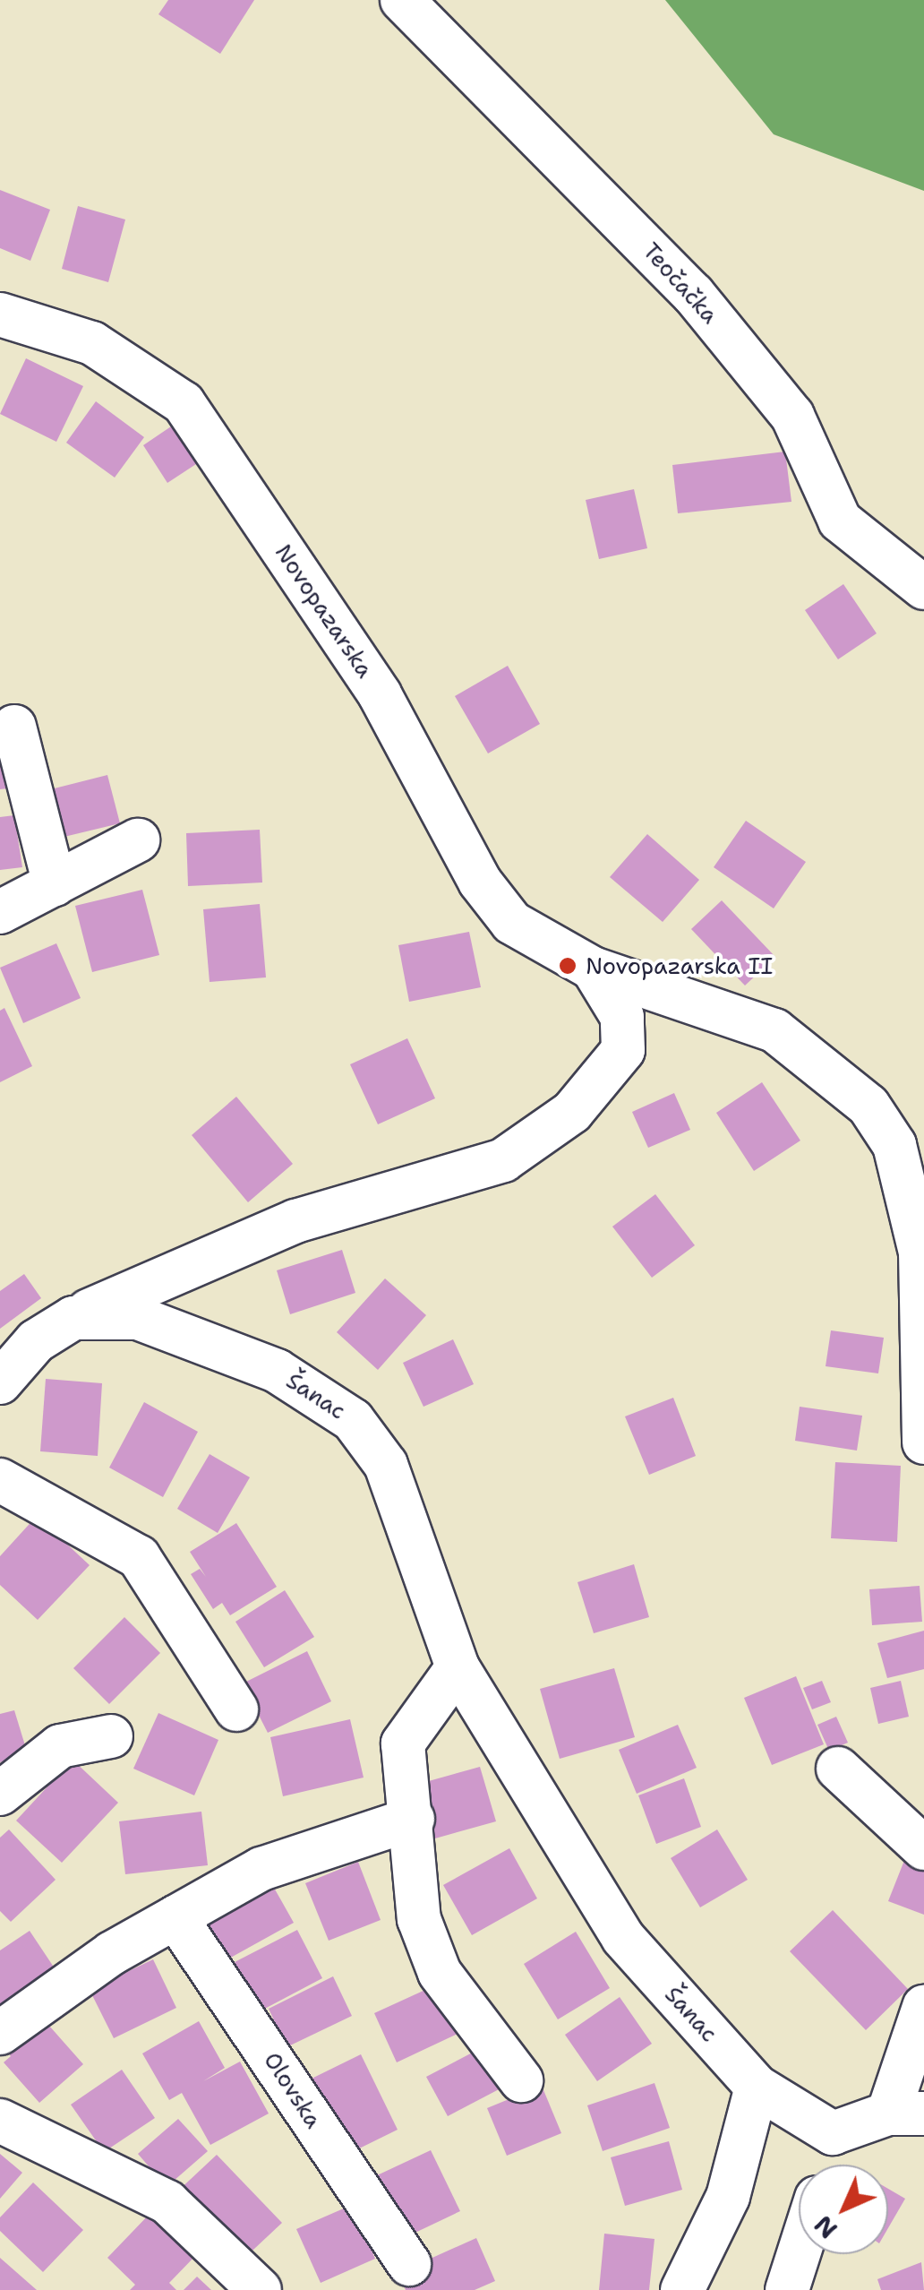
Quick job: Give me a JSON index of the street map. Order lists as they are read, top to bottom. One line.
{"streets":{"street":["Teočačka","Novopazarska","Šanac","Olovska"]},"crossings":[["Novopazarska","Šanac"]],"places":["Novopazarska II"],"north":"bottom left"}
